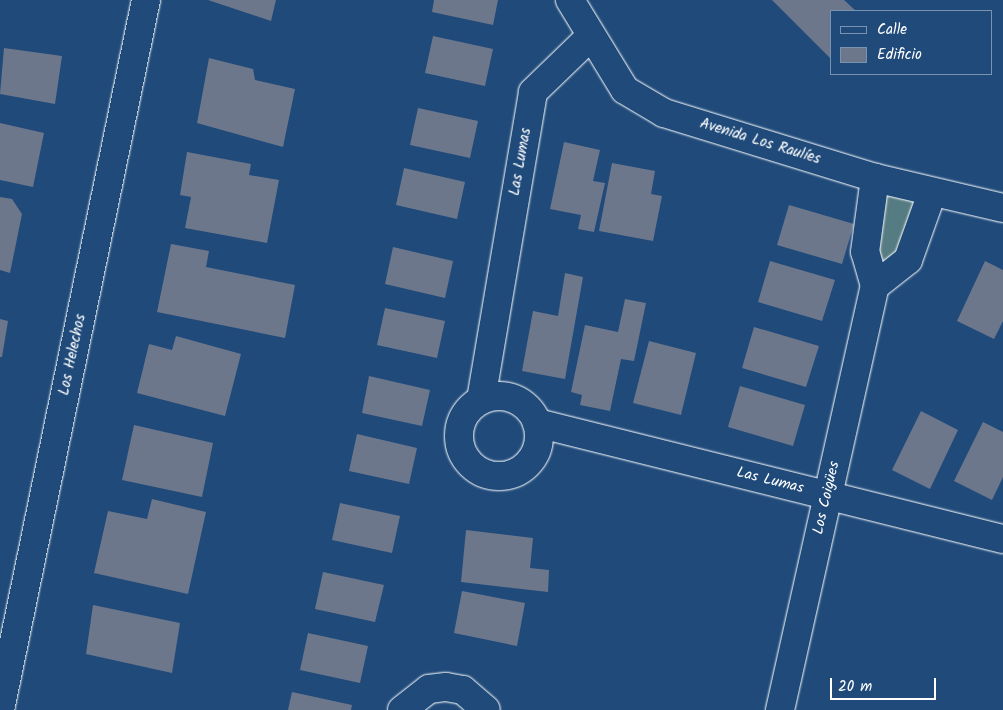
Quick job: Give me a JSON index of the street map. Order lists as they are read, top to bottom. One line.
{"streets":{"street":["Avenida Los Raulíes","Las Lumas","Los Helechos","Los Coigües"]},"crossings":[["Avenida Los Raulíes","Las Lumas"],["Avenida Los Raulíes","Los Coigües"],["Las Lumas","Los Coigües"]],"legend":["Calle","Edificio"],"scale_bar":"20 m"}
